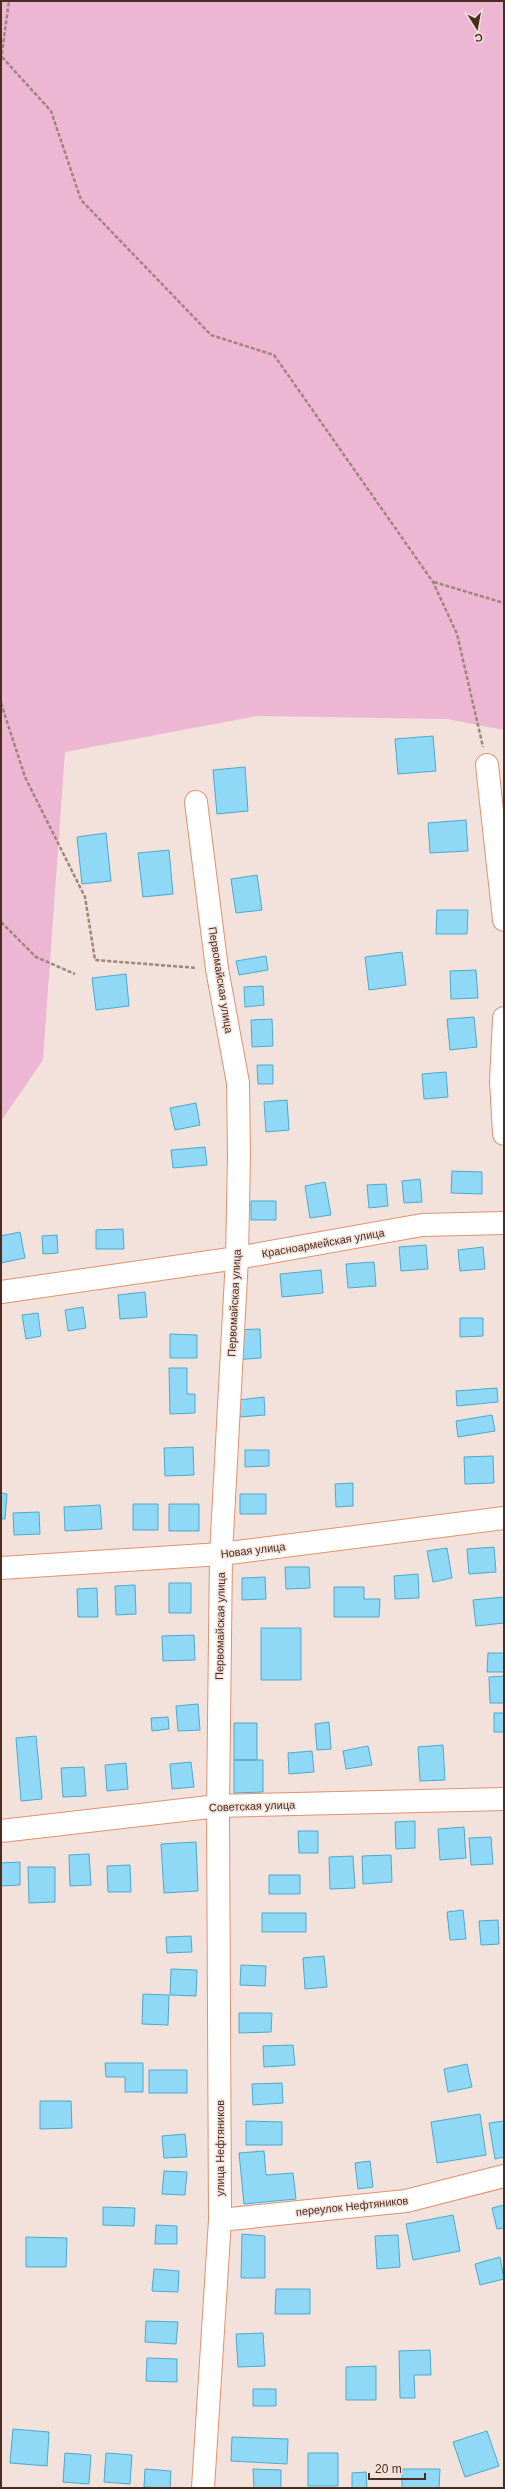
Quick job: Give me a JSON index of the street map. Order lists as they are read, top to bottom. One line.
{"streets":{"street":["Первомайская улица","Красноармейская улица","Новая улица","Советская улица","улица Нефтяников","переулок Нефтяников"]},"crossings":[["Первомайская улица","Красноармейская улица"],["Первомайская улица","Новая улица"],["Первомайская улица","Советская улица"],["Первомайская улица","улица Нефтяников"],["Советская улица","улица Нефтяников"],["улица Нефтяников","переулок Нефтяников"]],"scale_bar":"20 m","north":"bottom"}
